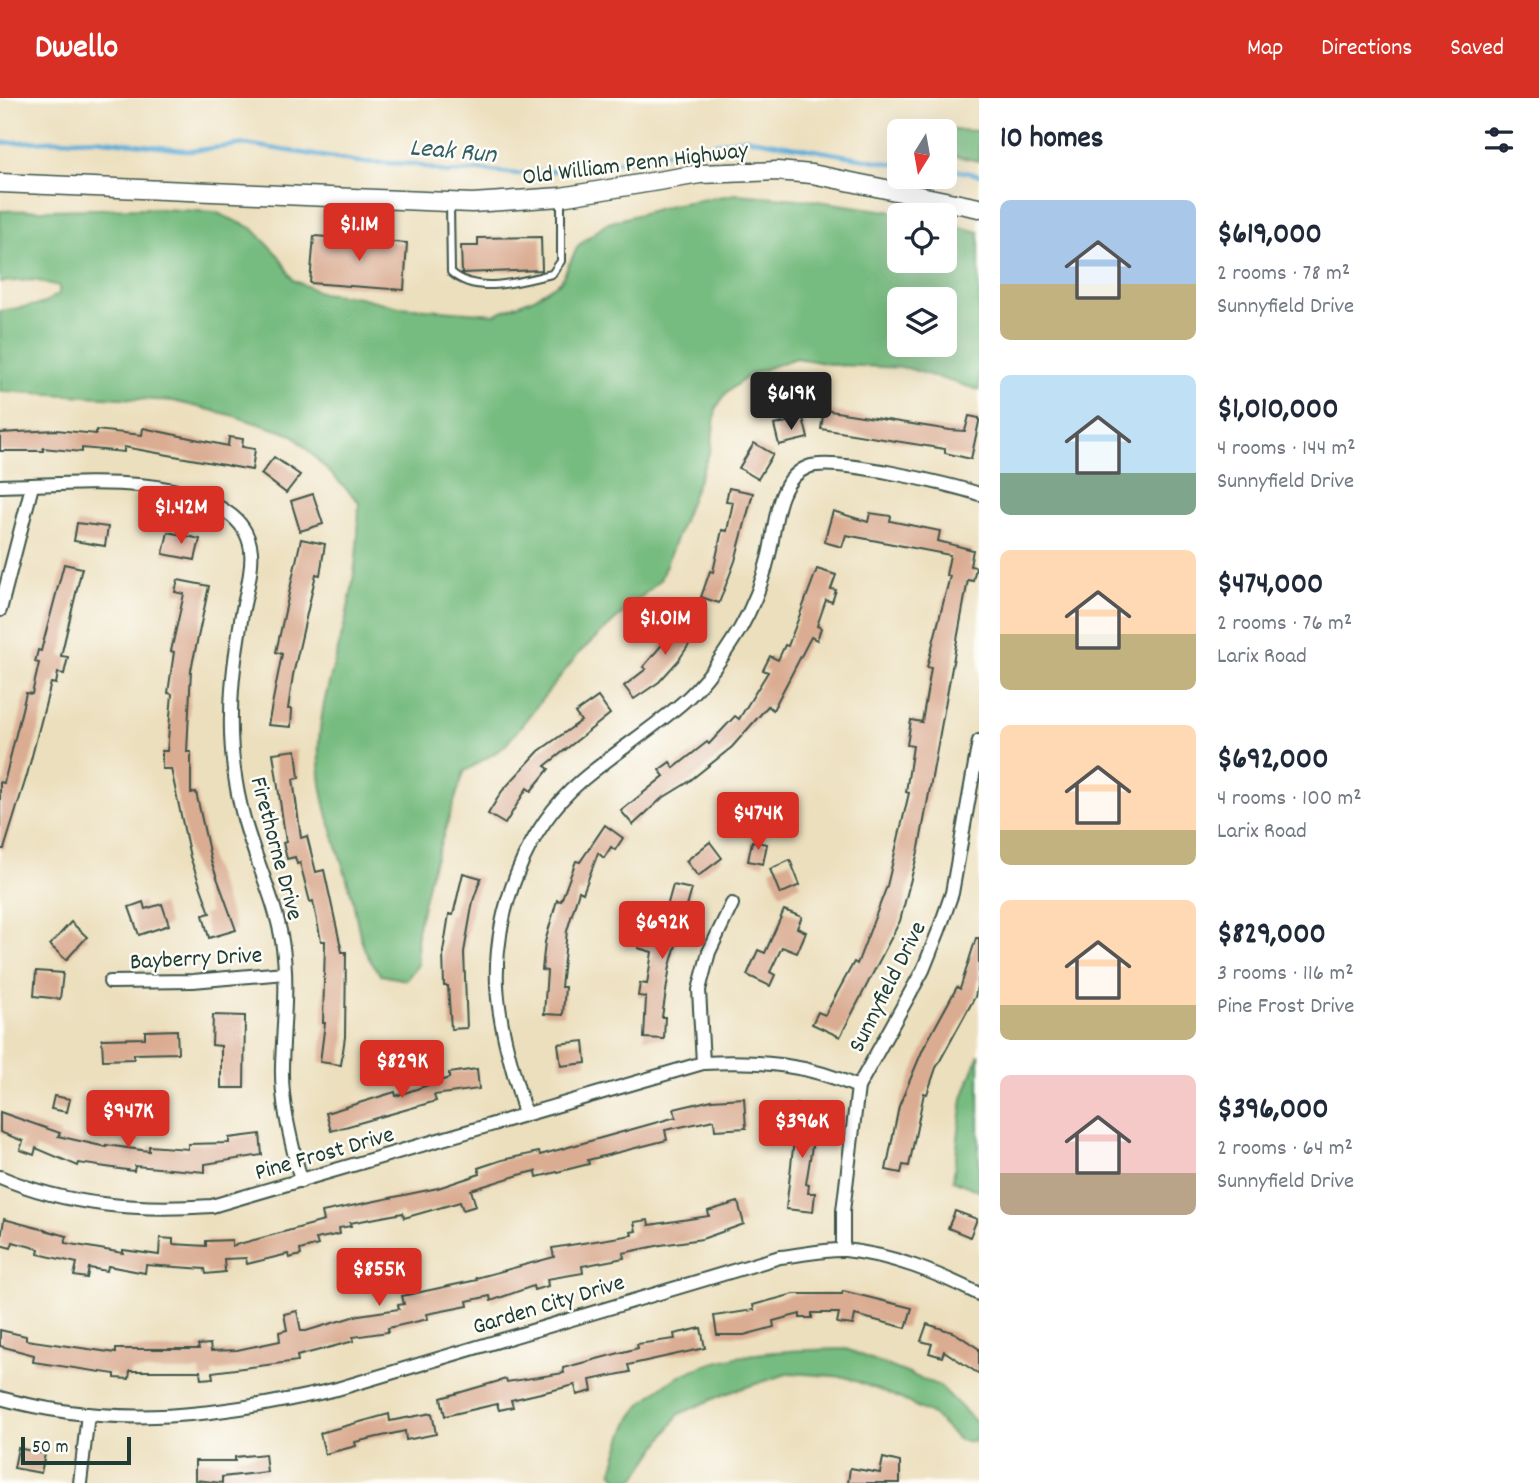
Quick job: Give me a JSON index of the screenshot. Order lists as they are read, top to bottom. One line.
{"streets":{"main road":["Old William Penn Highway"],"street":["Firethorne Drive","Bayberry Drive","Sunnyfield Drive","Pine Frost Drive","Garden City Drive"]},"crossings":[["Firethorne Drive","Bayberry Drive"],["Firethorne Drive","Pine Frost Drive"],["Sunnyfield Drive","Pine Frost Drive"],["Sunnyfield Drive","Garden City Drive"]],"water":["Leak Run"],"scale_bar":"50 m","north":"bottom","page":{"header":"Dwello","nav":["Map","Directions","Saved"],"heading":"10 homes","list":[{"name":"$619,000","note":"2 rooms · 78 m² · Sunnyfield Drive"},{"name":"$1,010,000","note":"4 rooms · 144 m² · Sunnyfield Drive"},{"name":"$474,000","note":"2 rooms · 76 m² · Larix Road"},{"name":"$692,000","note":"4 rooms · 100 m² · Larix Road"},{"name":"$829,000","note":"3 rooms · 116 m² · Pine Frost Drive"},{"name":"$396,000","note":"2 rooms · 64 m² · Sunnyfield Drive"}],"price":["$1.1M","$619K","$1.42M","$1.01M","$474K","$692K","$829K","$947K","$396K","$855K"],"scale":"50 m"}}
